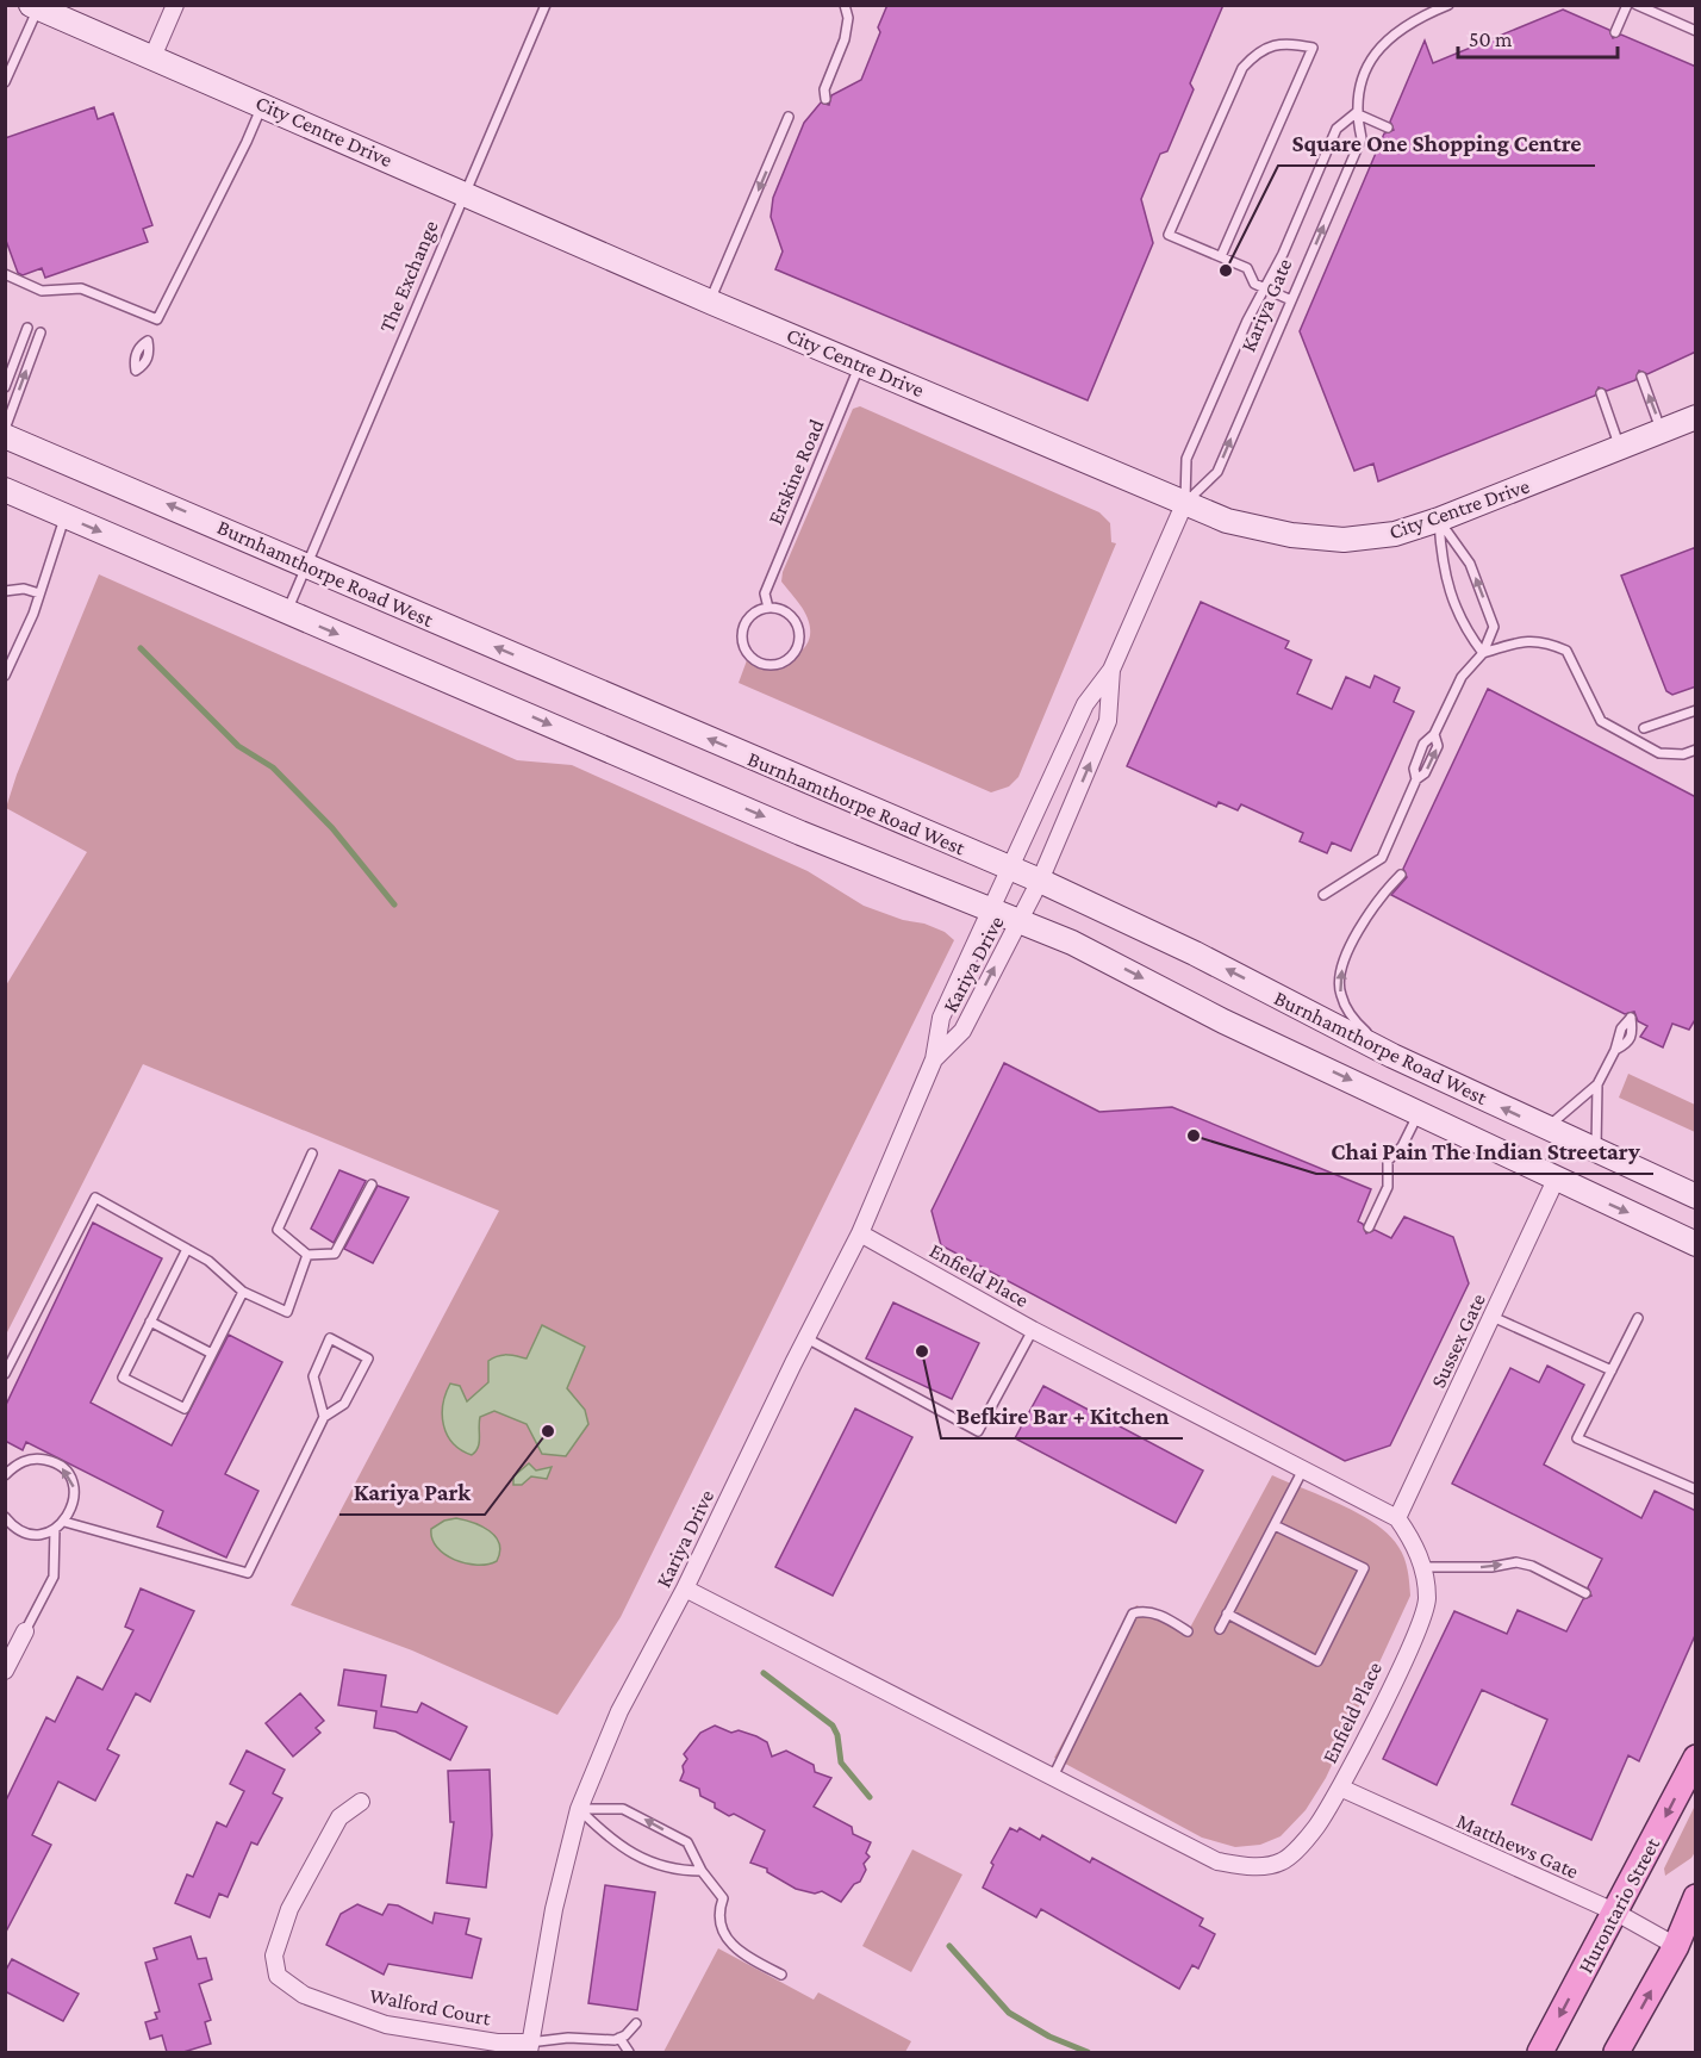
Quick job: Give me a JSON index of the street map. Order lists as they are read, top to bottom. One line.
{"streets":{"main road":["City Centre Drive","Burnhamthorpe Road West","Hurontario Street"],"street":["Kariya Gate","Kariya Drive","Enfield Place","Sussex Gate","Matthews Gate","Walford Court"],"lane":["The Exchange","Erskine Road"]},"crossings":[["City Centre Drive","The Exchange"],["City Centre Drive","Kariya Gate"],["City Centre Drive","Erskine Road"],["The Exchange","Burnhamthorpe Road West"],["Kariya Gate","Burnhamthorpe Road West"],["Kariya Gate","Kariya Drive"],["Burnhamthorpe Road West","Kariya Drive"],["Burnhamthorpe Road West","Sussex Gate"],["Kariya Drive","Enfield Place"],["Kariya Drive","Walford Court"],["Enfield Place","Sussex Gate"],["Enfield Place","Matthews Gate"],["Matthews Gate","Hurontario Street"]],"places":["Square One Shopping Centre","Chai Pain The Indian Streetary","Befkire Bar + Kitchen","Kariya Park"],"scale_bar":"50 m"}
